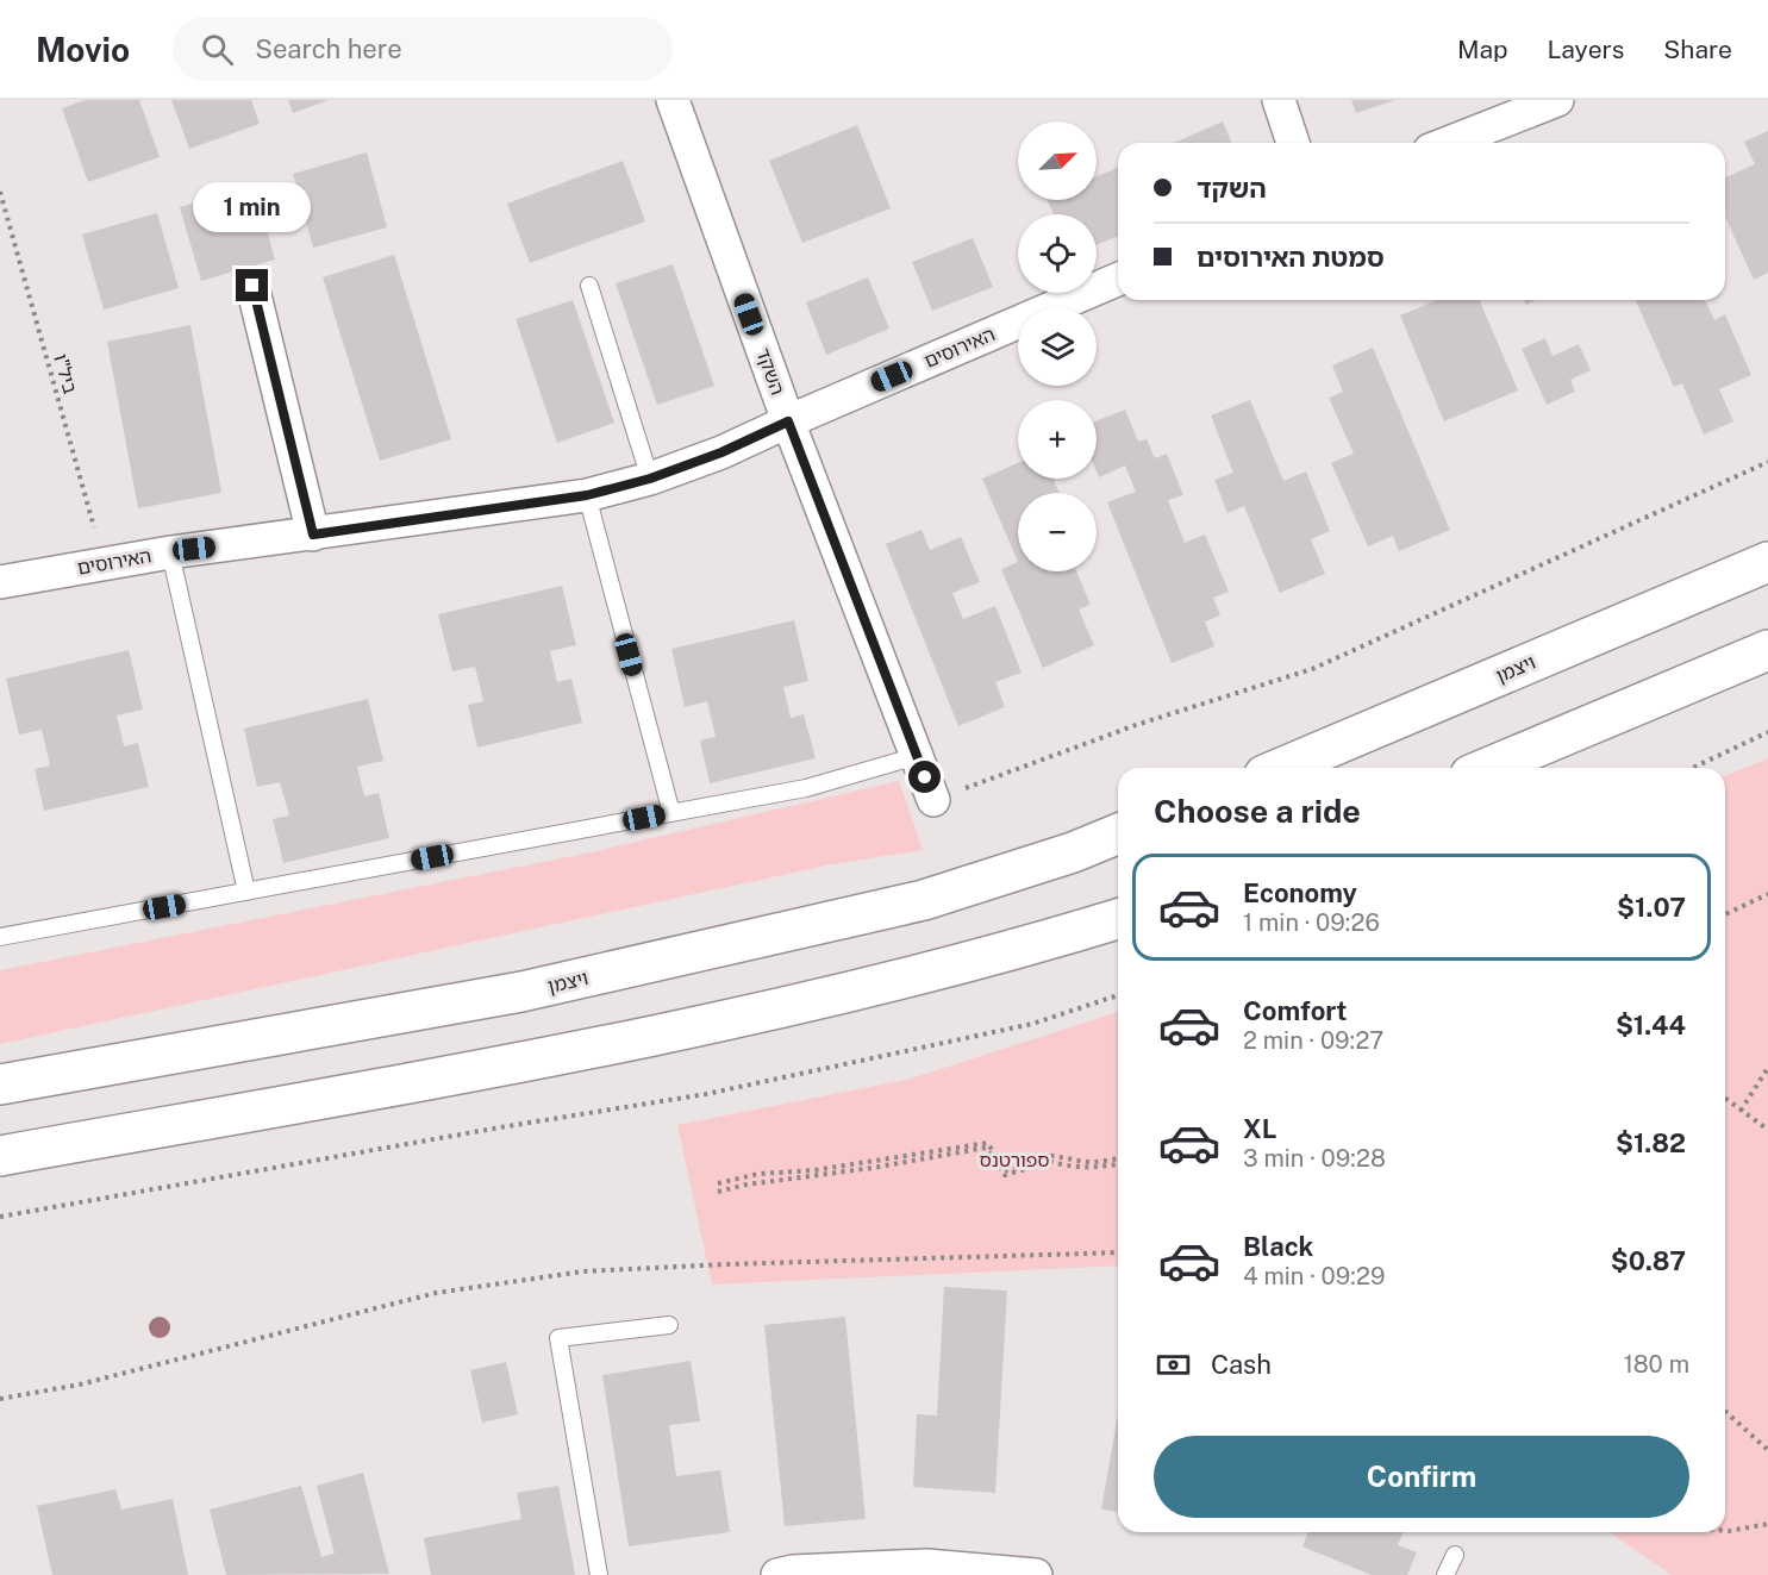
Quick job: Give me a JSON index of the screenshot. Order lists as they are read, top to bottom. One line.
{"streets":{"main road":["ויצמן"],"street":["האירוסים","השקד"],"path":["ביל\"ו"]},"crossings":[["האירוסים","השקד"],["האירוסים","ביל\"ו"]],"parks":["ספורטנס"],"north":"top right","page":{"header":"Movio","search":"Search here","nav":["Map","Layers","Share"],"map_buttons":["+","−"],"banner":["השקד","סמטת האירוסים"],"bubble":"1 min","heading":"Choose a ride","list":[{"name":"Economy","note":"1 min · 09:26","value":"$1.07"},{"name":"Comfort","note":"2 min · 09:27","value":"$1.44"},{"name":"XL","note":"3 min · 09:28","value":"$1.82"},{"name":"Black","note":"4 min · 09:29","value":"$0.87"}],"pay":["Cash","180 m"],"buttons":"Confirm"}}
